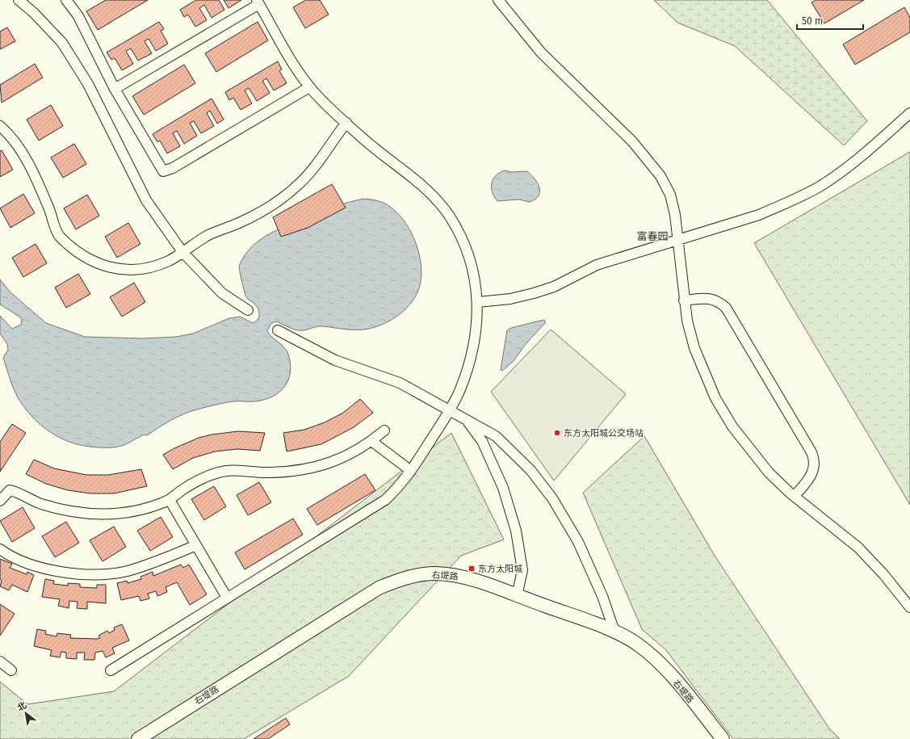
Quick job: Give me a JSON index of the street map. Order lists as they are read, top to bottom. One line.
{"streets":{"main road":["右堤路"]},"districts":["富春园"],"places":{"other":["东方太阳城公交场站"],"transit":["东方太阳城"]},"scale_bar":"50 m","north":"top left"}
